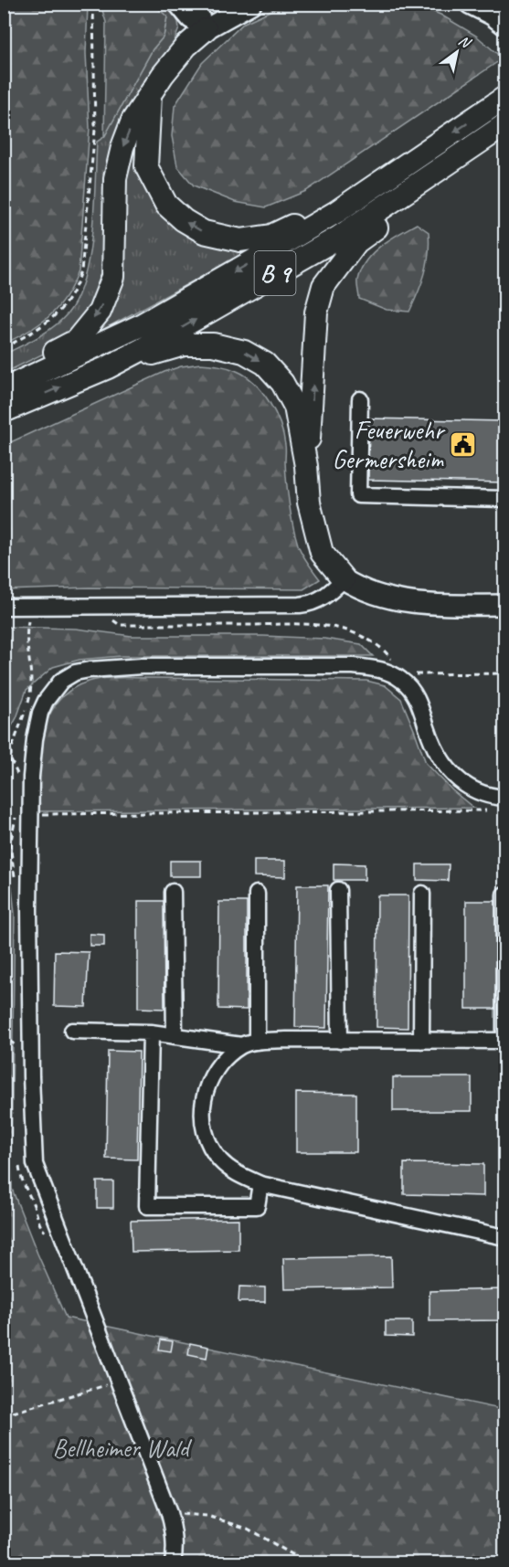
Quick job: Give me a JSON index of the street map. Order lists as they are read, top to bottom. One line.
{"streets":{"highway":["B 9"]},"parks":["Bellheimer Wald"],"places":{"public building":["Feuerwehr Germersheim"]},"north":"top right"}
